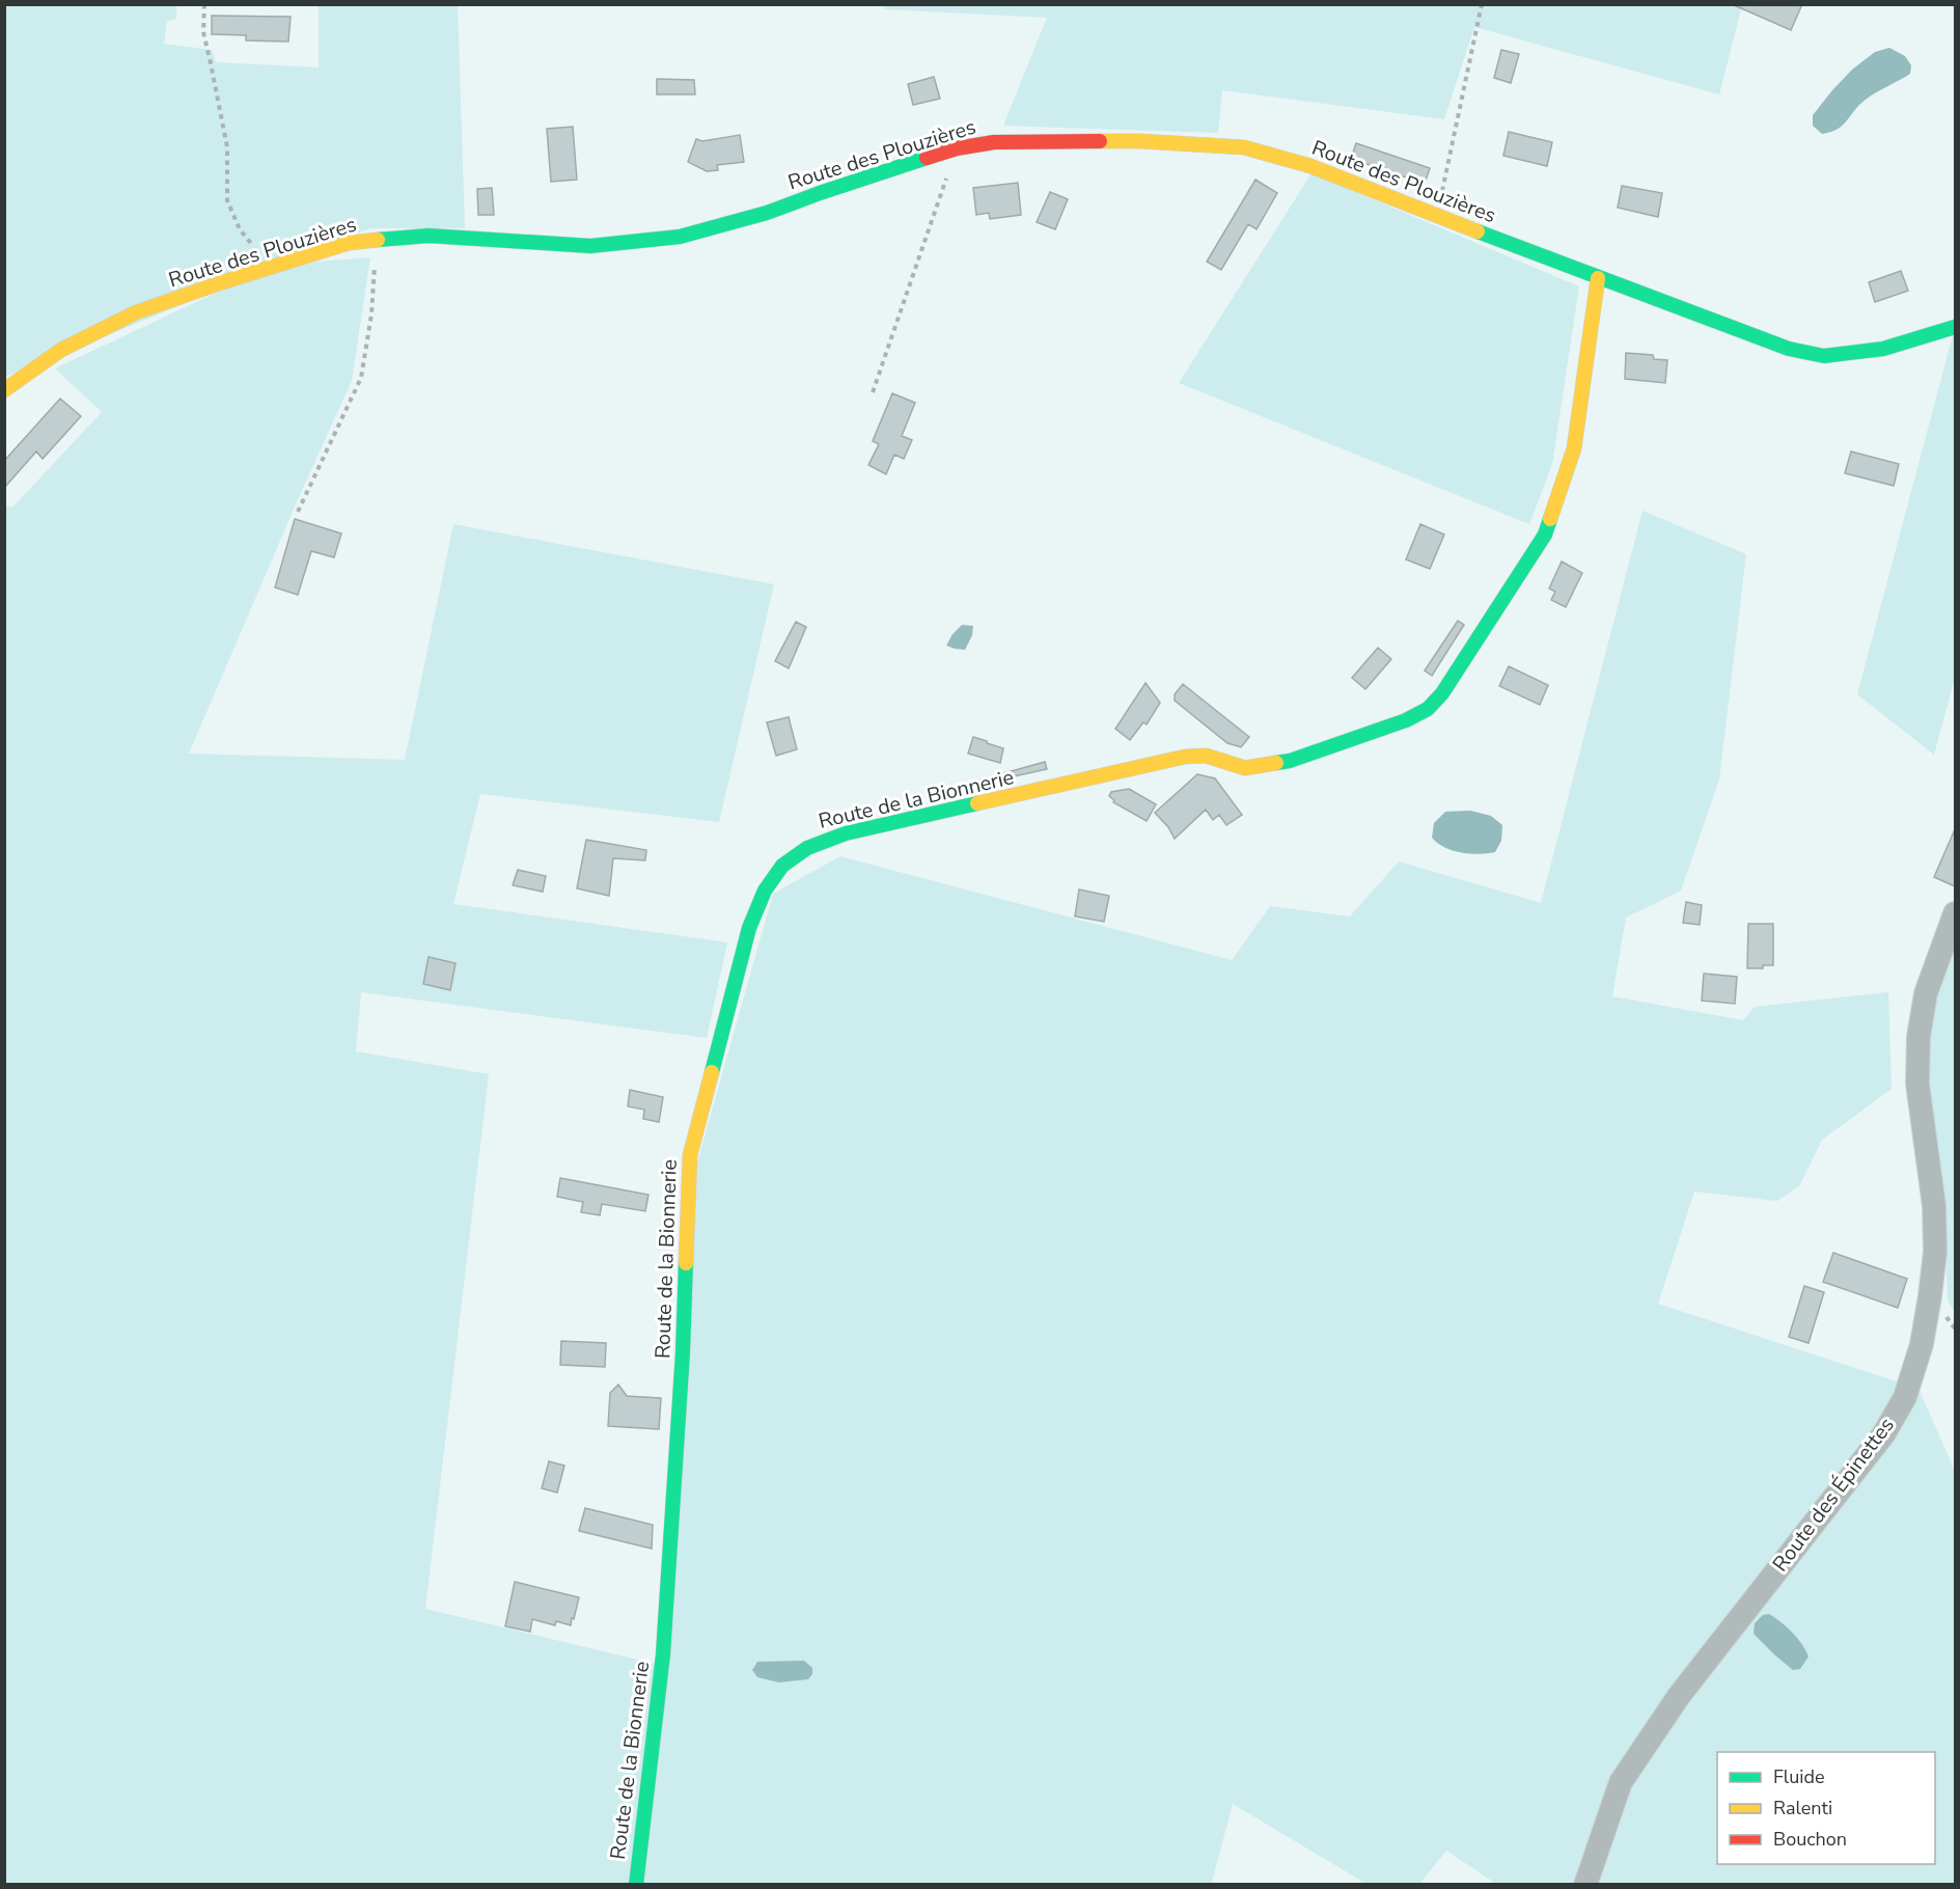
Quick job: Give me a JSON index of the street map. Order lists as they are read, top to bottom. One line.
{"streets":{"street":["Route des Plouzières","Route de la Bionnerie","Route des Épinettes"]},"crossings":[["Route des Plouzières","Route de la Bionnerie"]],"legend":["Fluide","Ralenti","Bouchon"]}
